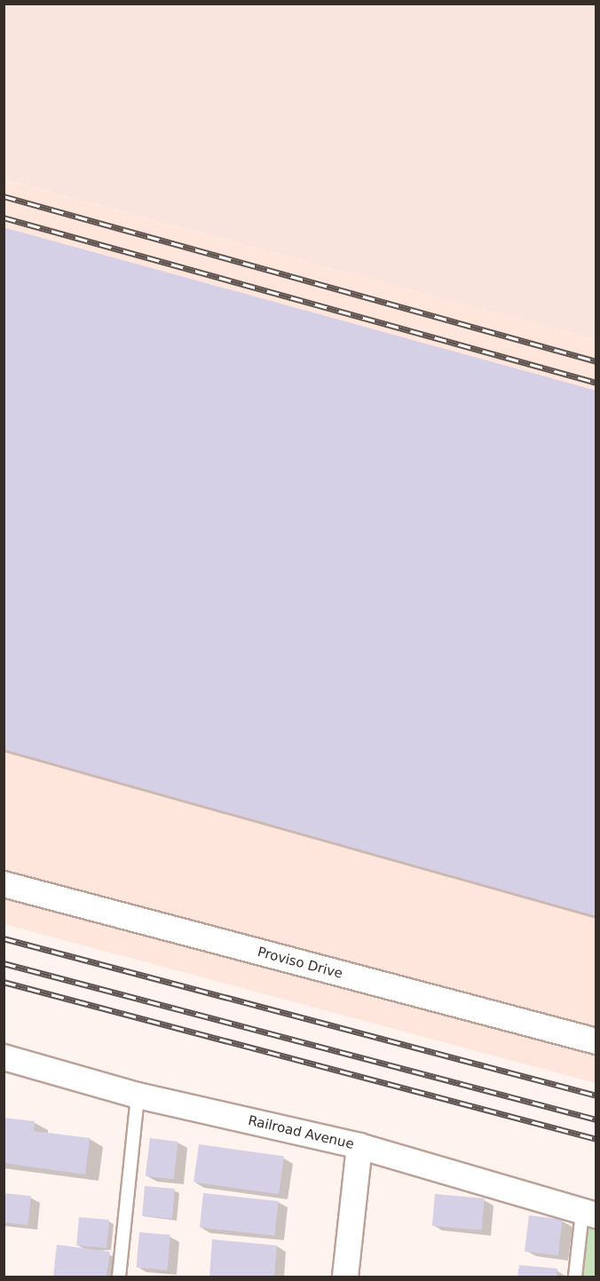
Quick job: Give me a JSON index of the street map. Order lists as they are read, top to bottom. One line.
{"streets":{"street":["Proviso Drive","Railroad Avenue"]}}
